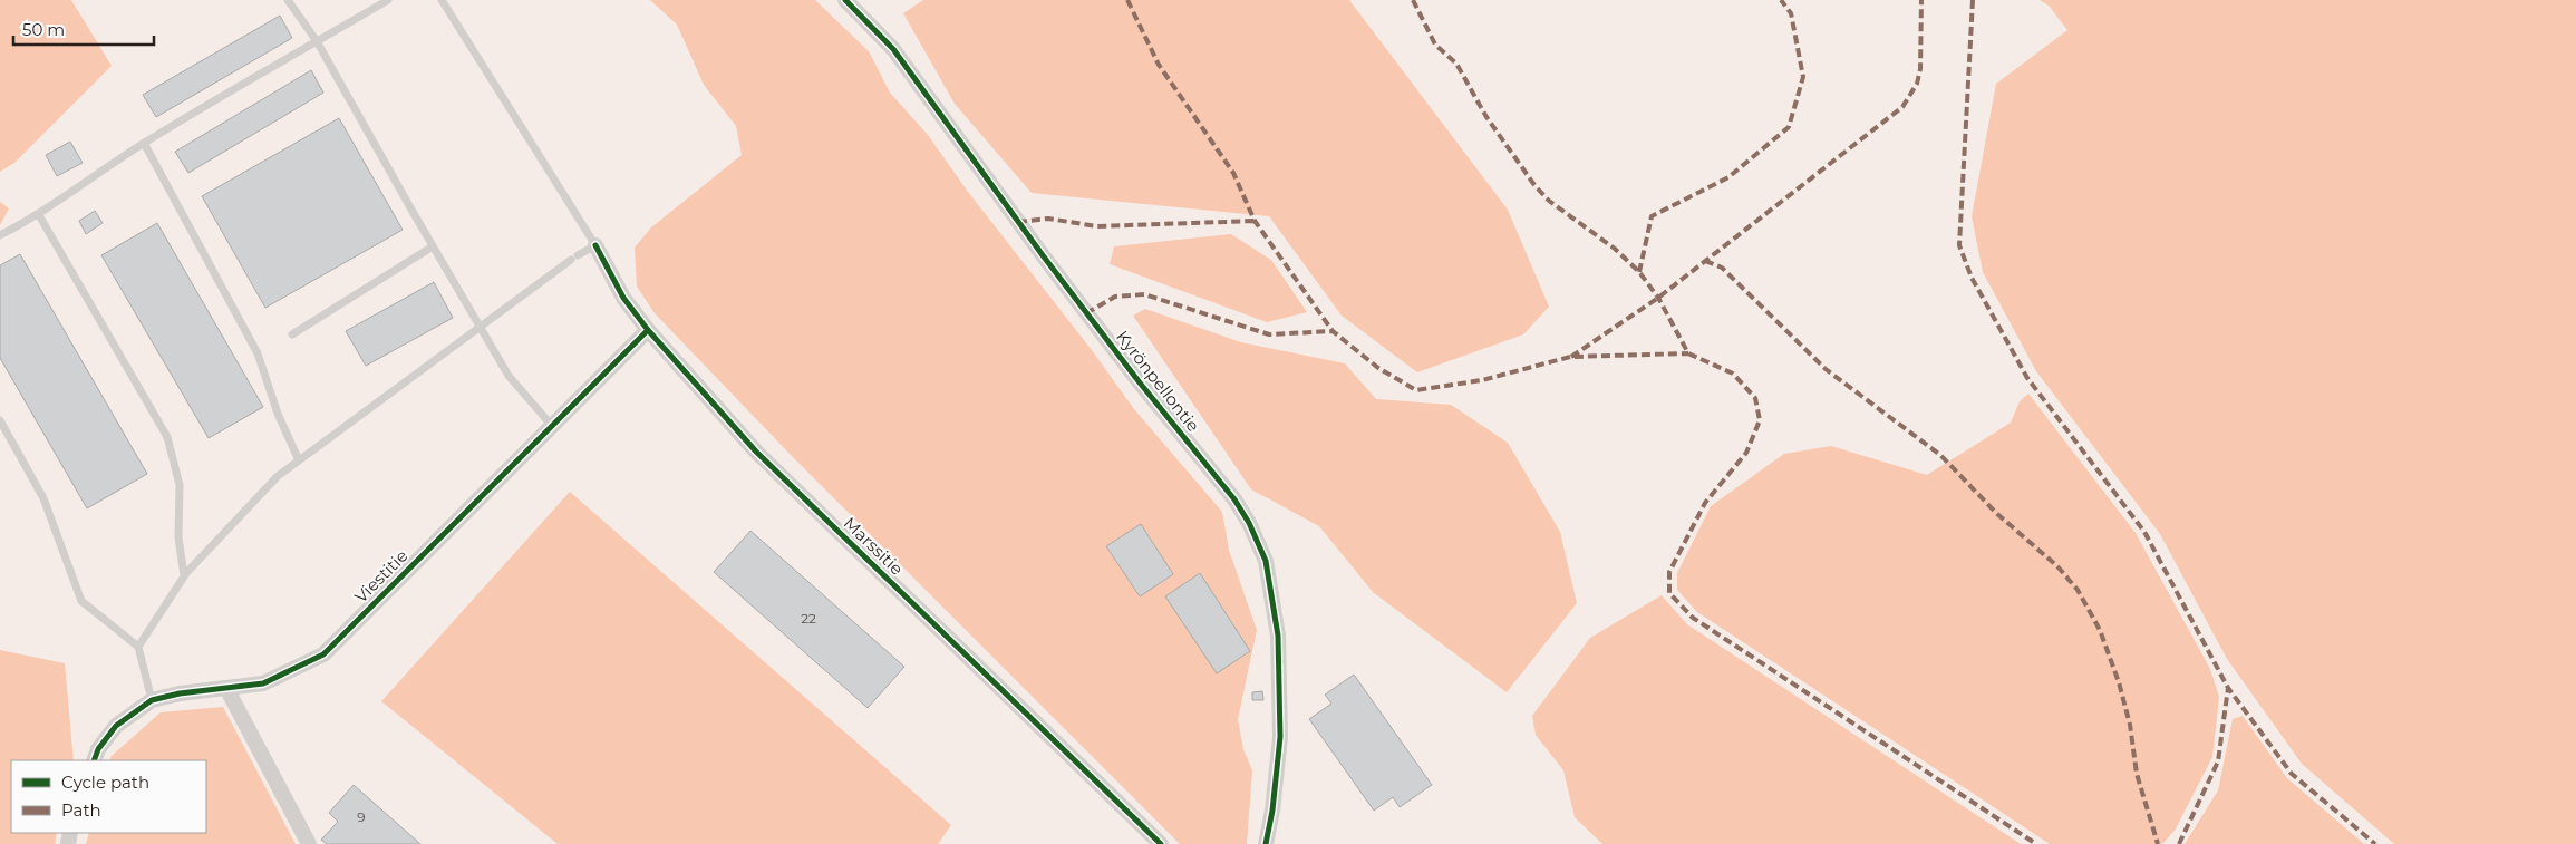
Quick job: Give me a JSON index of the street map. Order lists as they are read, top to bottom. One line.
{"streets":{"street":["Kyrönpellontie","Marssitie","Viestitie"]},"crossings":[["Marssitie","Viestitie"]],"house_numbers":["22","9"],"legend":["Cycle path","Path"],"scale_bar":"50 m"}
